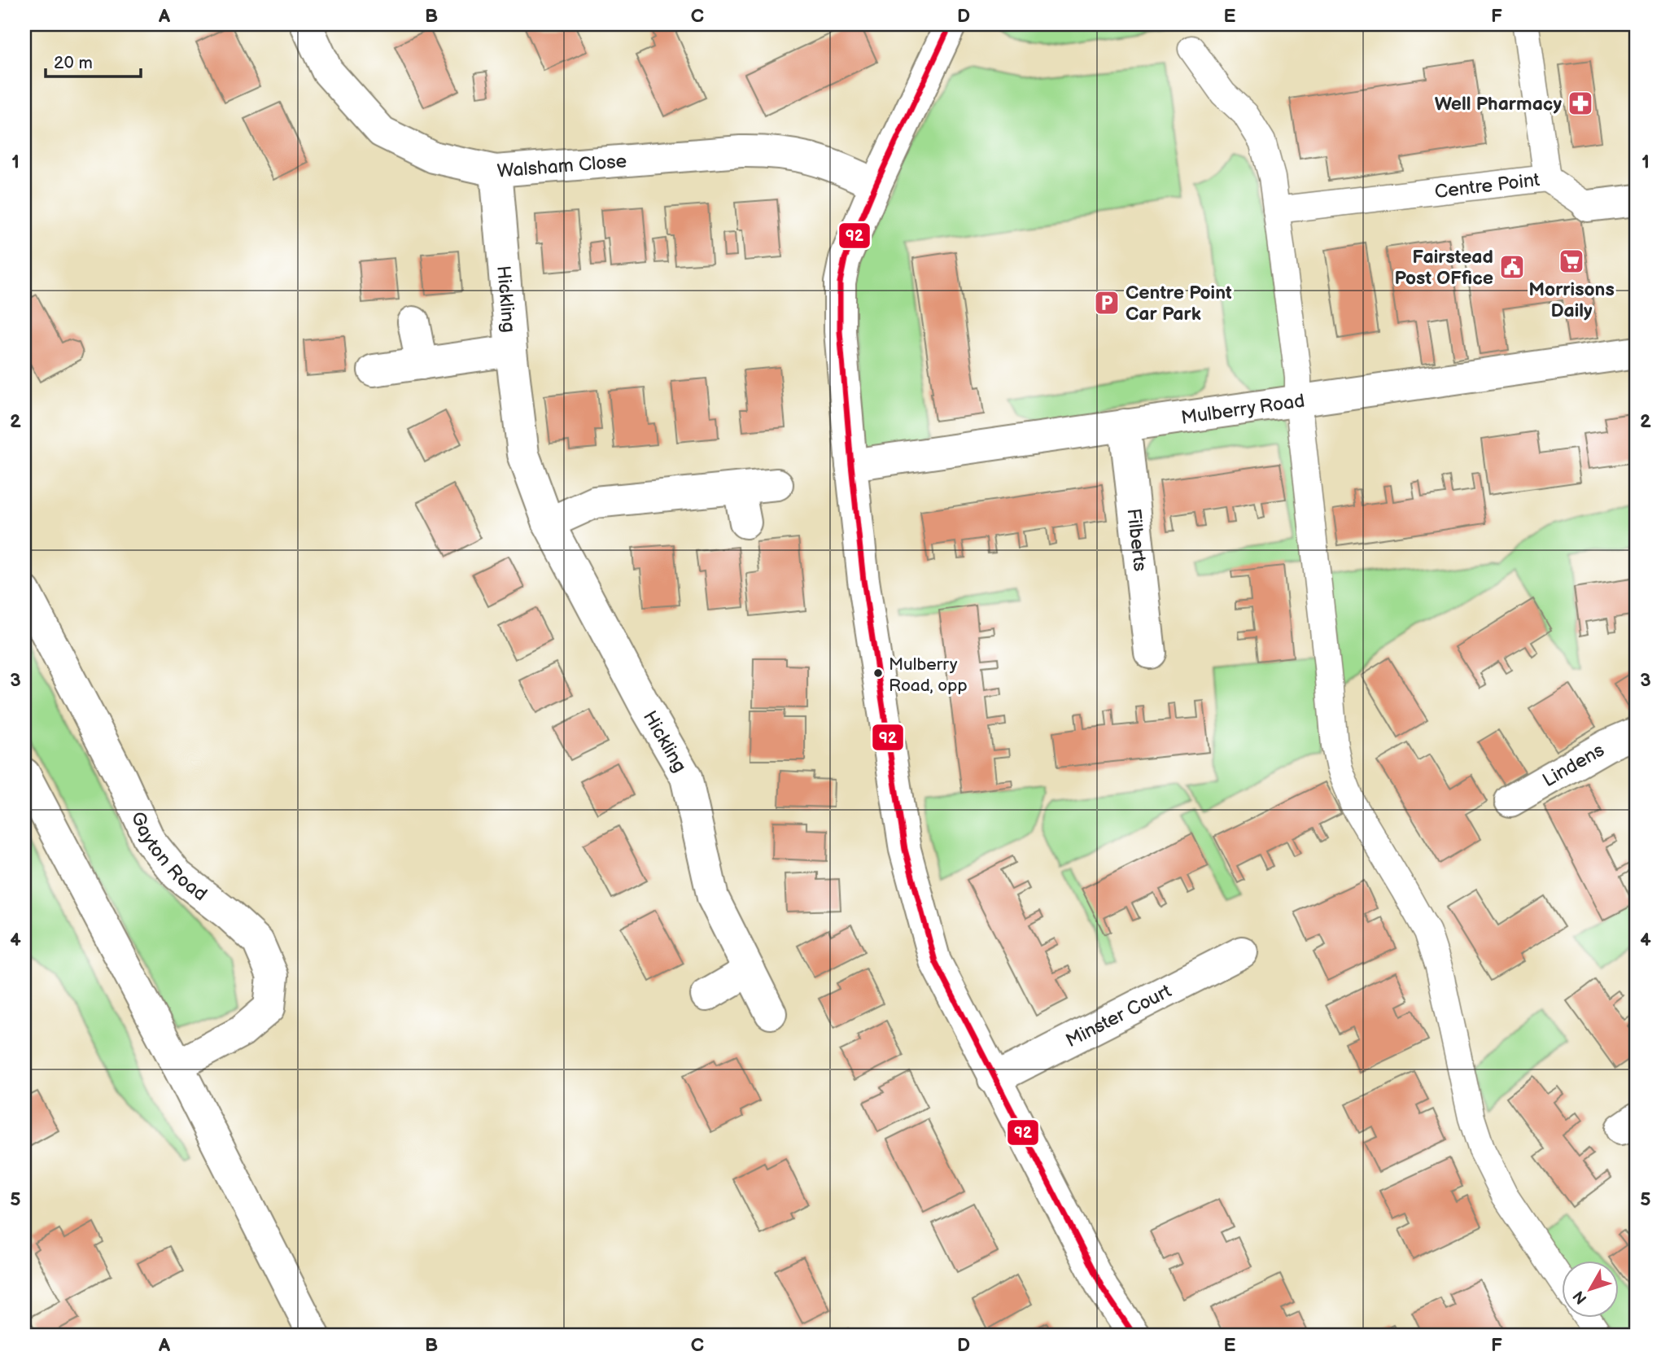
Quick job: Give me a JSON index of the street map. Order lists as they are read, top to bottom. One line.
{"streets":{"street":["Walsham Close","Centre Point","Hickling","Mulberry Road","Filberts","Lindens","Gayton Road","Minster Court"]},"crossings":[["Walsham Close","Hickling"],["Mulberry Road","Filberts"]],"places":{"pharmacy":["Well Pharmacy"],"supermarket":["Morrisons Daily"],"public building":["Fairstead Post OFfice"],"parking":["Centre Point Car Park"],"other":["Mulberry Road, opp"]},"lines":["transit line 92"],"scale_bar":"20 m","north":"bottom left","grid":{"columns":["A","B","C","D","E","F"],"rows":["1","2","3","4","5"]}}
